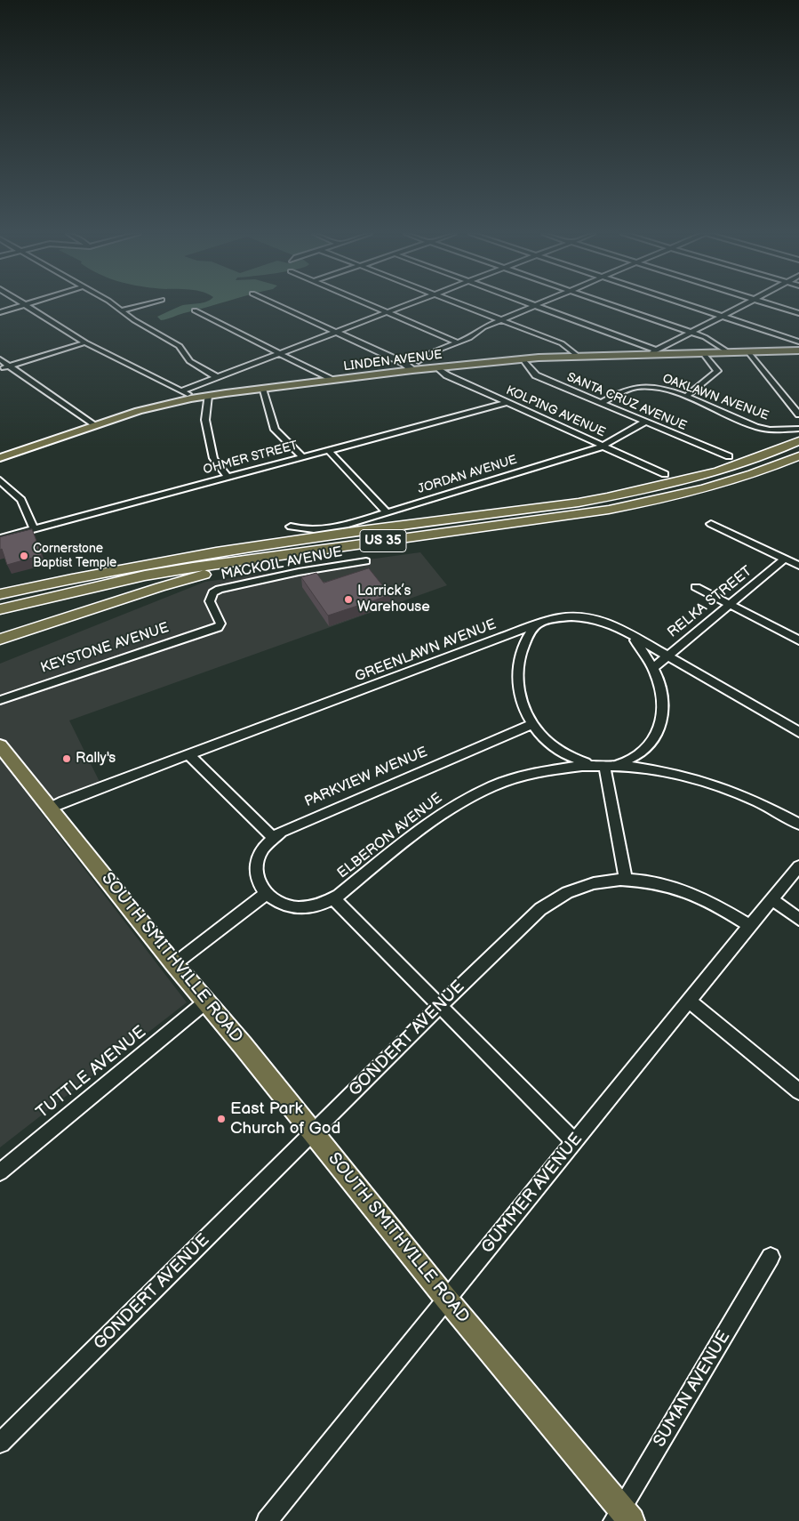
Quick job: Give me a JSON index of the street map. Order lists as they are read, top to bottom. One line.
{"streets":{"highway":["US 35"],"main road":["LINDEN AVENUE","SOUTH SMITHVILLE ROAD"],"street":["OAKLAWN AVENUE","SANTA CRUZ AVENUE","KOLPING AVENUE","OHMER STREET","JORDAN AVENUE","MACKOIL AVENUE","RELKA STREET","KEYSTONE AVENUE","GREENLAWN AVENUE","PARKVIEW AVENUE","ELBERON AVENUE","GONDERT AVENUE","TUTTLE AVENUE","GUMMER AVENUE","SUMAN AVENUE"]},"crossings":[["LINDEN AVENUE","SANTA CRUZ AVENUE"],["LINDEN AVENUE","KOLPING AVENUE"],["OAKLAWN AVENUE","SANTA CRUZ AVENUE"],["SANTA CRUZ AVENUE","JORDAN AVENUE"],["KOLPING AVENUE","OHMER STREET"],["KOLPING AVENUE","JORDAN AVENUE"],["MACKOIL AVENUE","KEYSTONE AVENUE"],["RELKA STREET","GREENLAWN AVENUE"],["RELKA STREET","PARKVIEW AVENUE"],["RELKA STREET","ELBERON AVENUE"],["GREENLAWN AVENUE","PARKVIEW AVENUE"],["GREENLAWN AVENUE","ELBERON AVENUE"],["GREENLAWN AVENUE","SOUTH SMITHVILLE ROAD"],["PARKVIEW AVENUE","ELBERON AVENUE"],["SOUTH SMITHVILLE ROAD","GONDERT AVENUE"],["SOUTH SMITHVILLE ROAD","TUTTLE AVENUE"],["SOUTH SMITHVILLE ROAD","GUMMER AVENUE"],["SOUTH SMITHVILLE ROAD","SUMAN AVENUE"],["GONDERT AVENUE","GUMMER AVENUE"]],"places":["Cornerstone Baptist Temple","Larrick’s Warehouse","Rally's","East Park Church of God"]}
